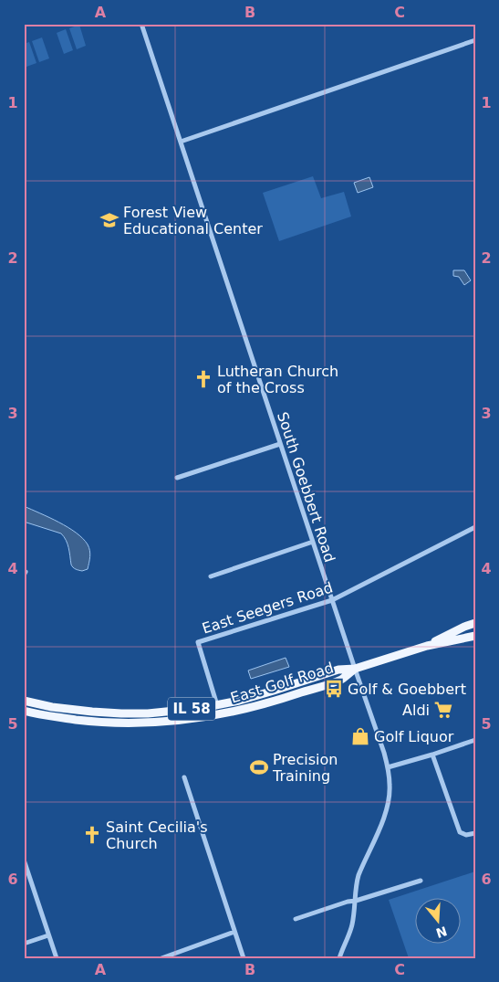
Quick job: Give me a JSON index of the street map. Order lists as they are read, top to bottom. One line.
{"streets":{"main road":["East Golf Road","IL 58"],"street":["South Goebbert Road","East Seegers Road"]},"crossings":[["South Goebbert Road","East Seegers Road"],["South Goebbert Road","East Golf Road"],["East Seegers Road","East Golf Road"]],"places":{"school or university":["Forest View Educational Center"],"church":["Lutheran Church of the Cross","Saint Cecilia's Church"],"bus stop":["Golf & Goebbert"],"supermarket":["Aldi"],"shop":["Golf Liquor"],"sports":["Precision Training"]},"north":"bottom","grid":{"columns":["A","B","C"],"rows":["1","2","3","4","5","6"]}}
